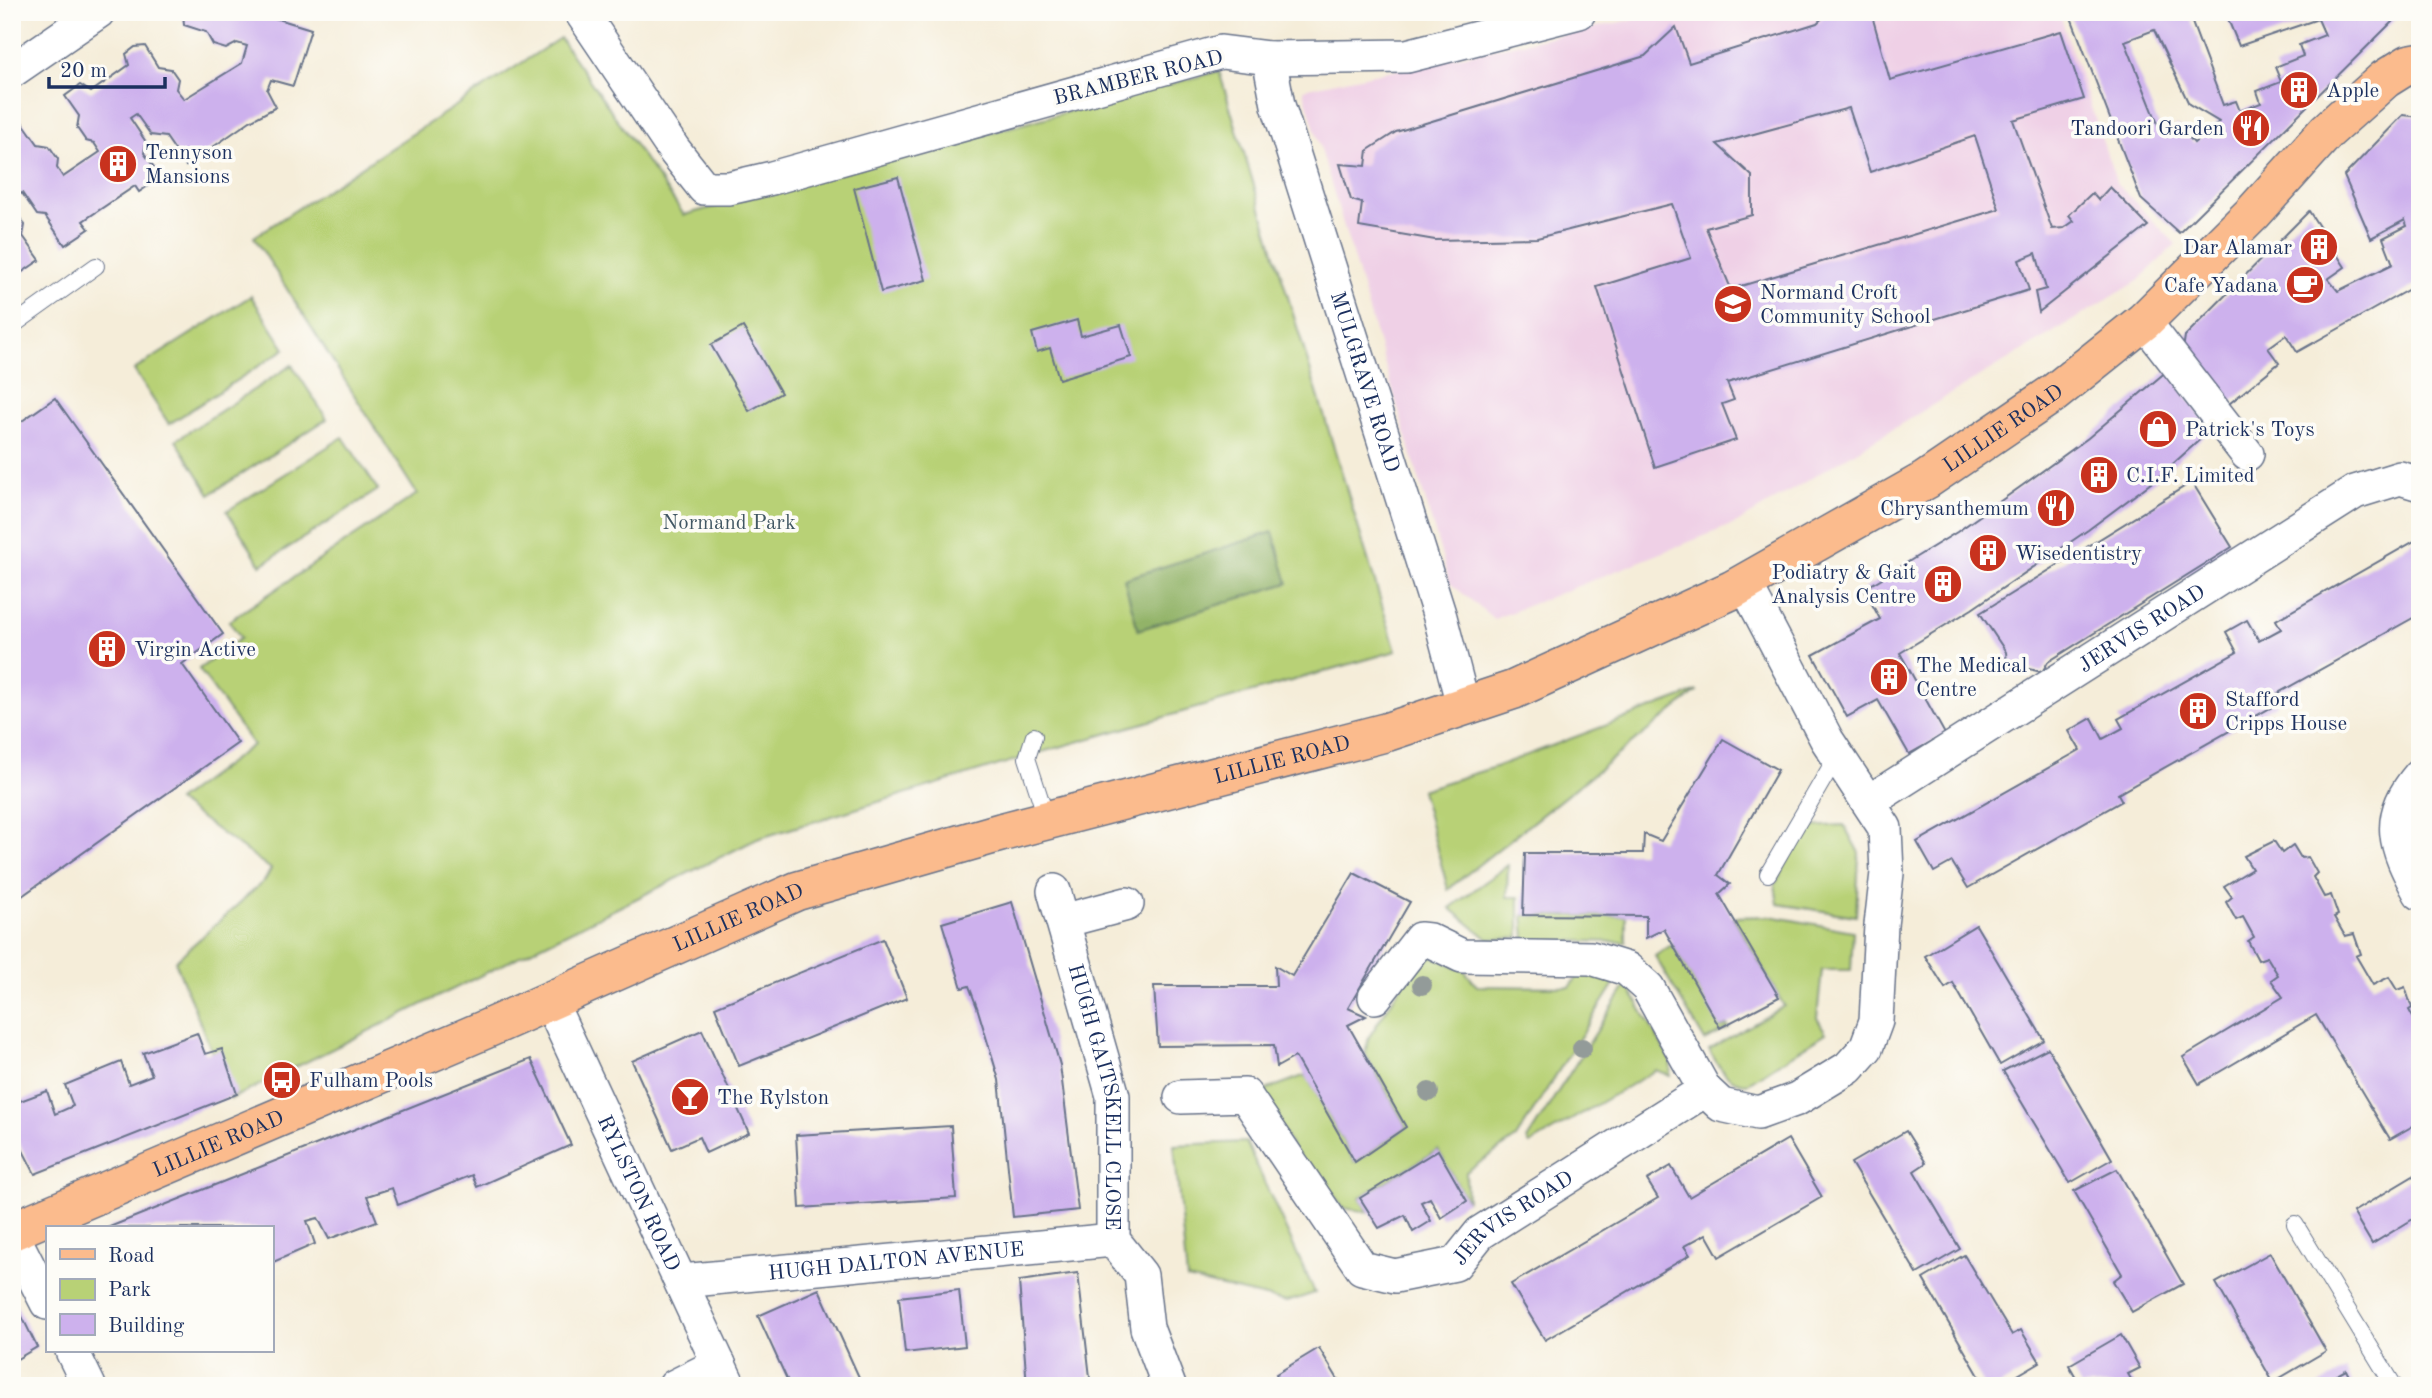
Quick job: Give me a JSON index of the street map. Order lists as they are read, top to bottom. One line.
{"streets":{"main road":["LILLIE ROAD"],"street":["BRAMBER ROAD","MULGRAVE ROAD","JERVIS ROAD","HUGH GAITSKELL CLOSE","RYLSTON ROAD","HUGH DALTON AVENUE"]},"crossings":[["BRAMBER ROAD","MULGRAVE ROAD"],["MULGRAVE ROAD","LILLIE ROAD"],["LILLIE ROAD","RYLSTON ROAD"],["HUGH GAITSKELL CLOSE","HUGH DALTON AVENUE"],["RYLSTON ROAD","HUGH DALTON AVENUE"]],"parks":["Normand Park"],"places":{"building":["Apple","Tennyson Mansions","Dar Alamar","C.I.F. Limited","Wisedentistry","Podiatry & Gait Analysis Centre","Virgin Active","The Medical Centre","Stafford Cripps House"],"restaurant":["Tandoori Garden","Chrysanthemum"],"cafe":["Cafe Yadana"],"school or university":["Normand Croft Community School"],"shop":["Patrick's Toys"],"bus stop":["Fulham Pools"],"bar":["The Rylston"]},"legend":["Road","Park","Building"],"scale_bar":"20 m"}
